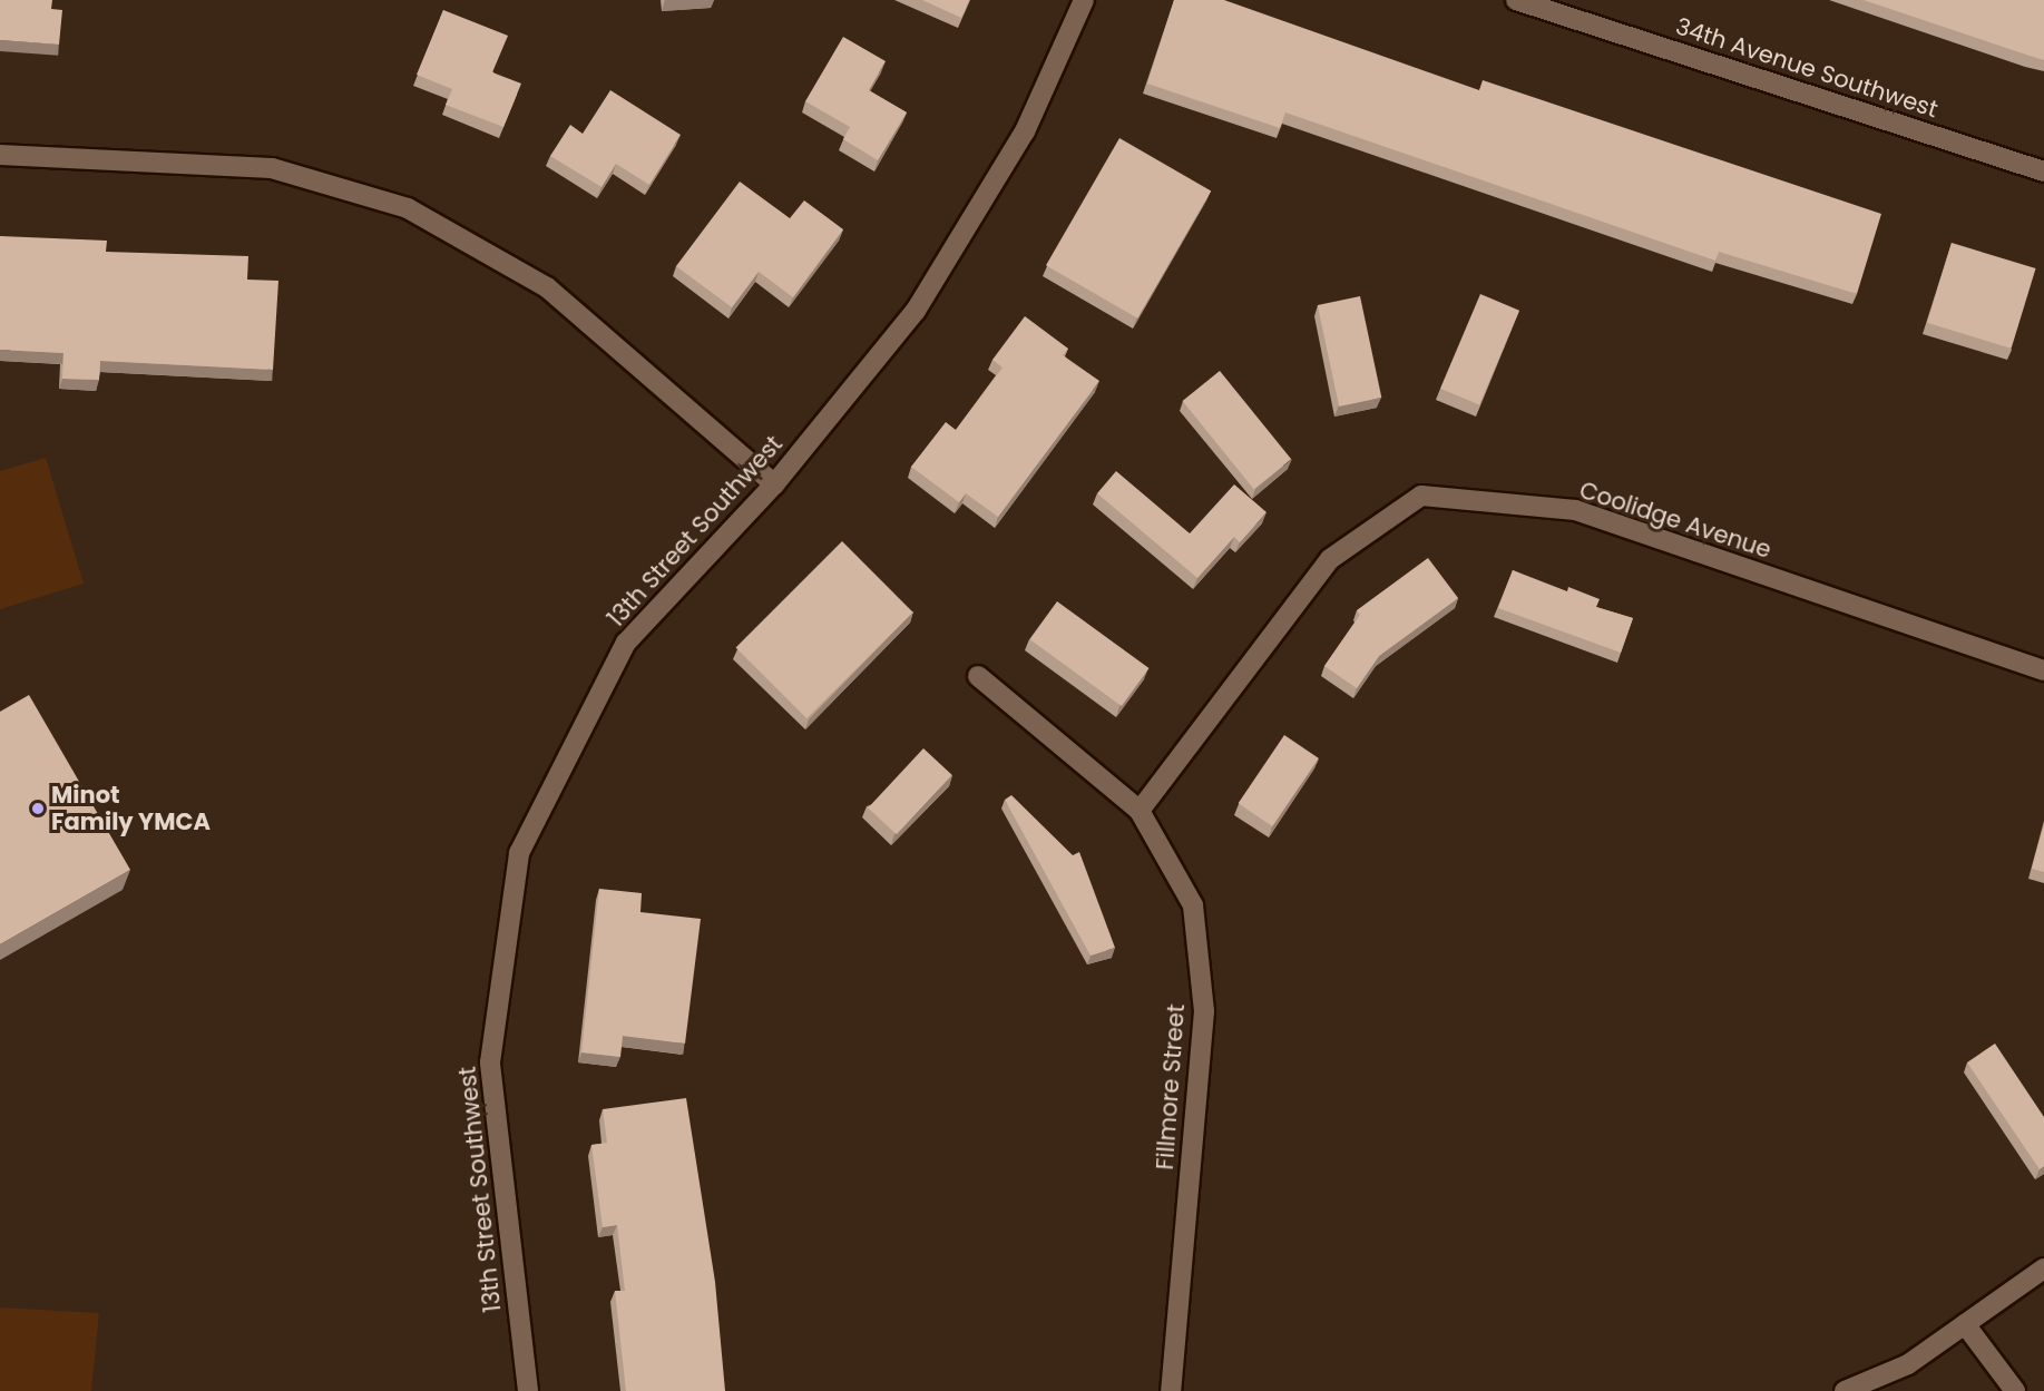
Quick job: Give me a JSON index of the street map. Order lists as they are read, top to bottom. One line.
{"streets":{"street":["34th Avenue Southwest","Coolidge Avenue","13th Street Southwest","Fillmore Street"]},"crossings":[["Coolidge Avenue","Fillmore Street"]],"places":["Minot Family YMCA"]}
